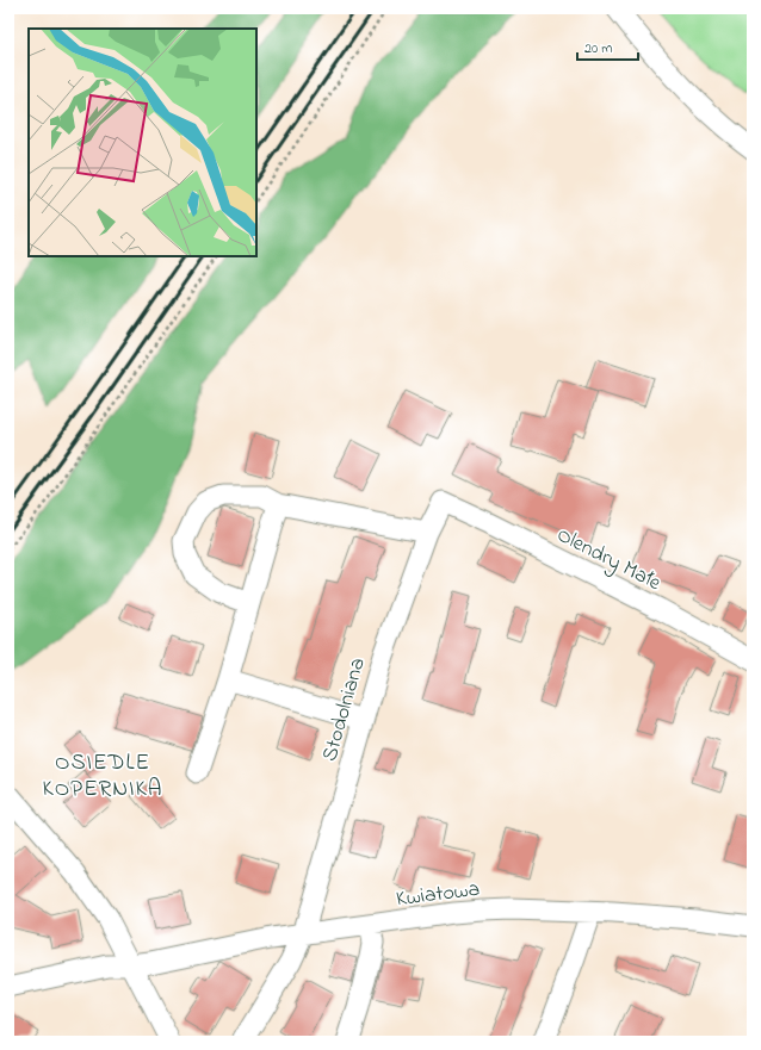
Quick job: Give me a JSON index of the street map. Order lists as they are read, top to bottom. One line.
{"streets":{"street":["Olendry Małe","Stodolniana","Kwiatowa"]},"crossings":[["Olendry Małe","Stodolniana"],["Stodolniana","Kwiatowa"]],"districts":["OSIEDLE KOPERNIKA"],"scale_bar":"20 m"}
